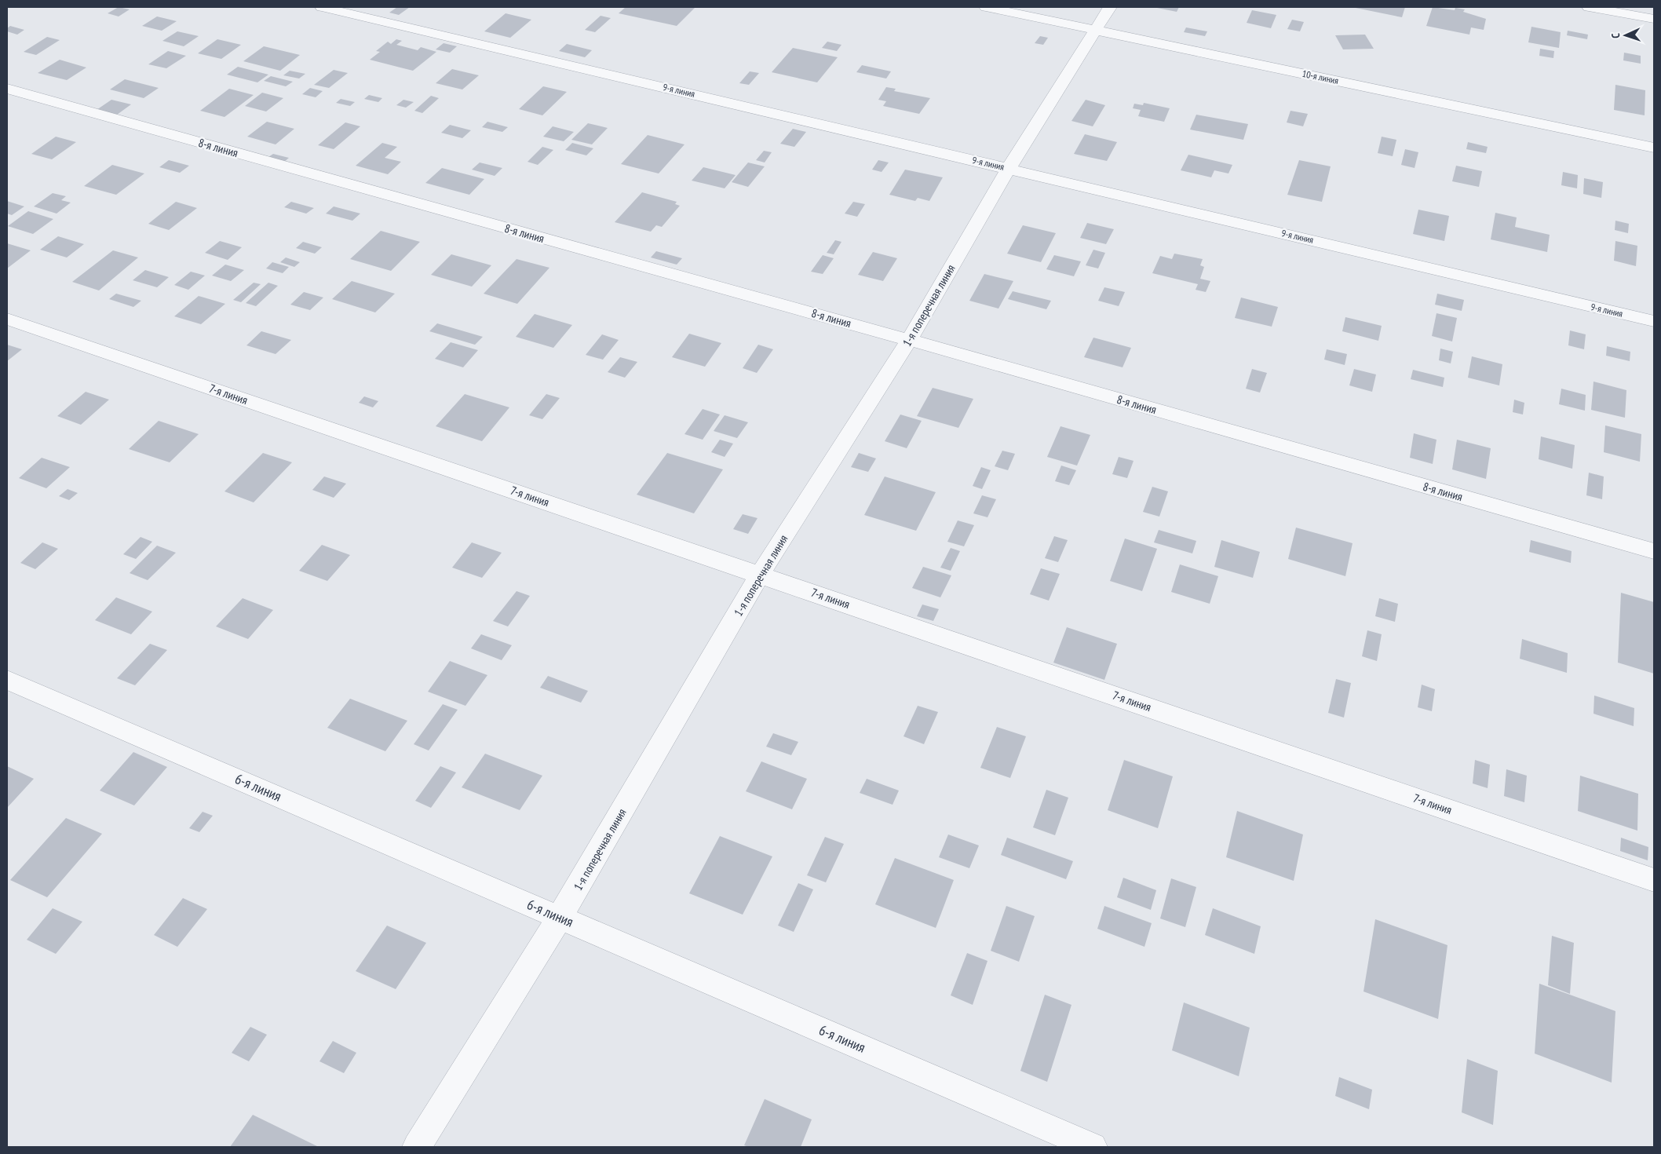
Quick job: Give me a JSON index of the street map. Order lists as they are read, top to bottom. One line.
{"streets":{"street":["10-я линия","9-я линия","8-я линия","1-я поперечная линия","7-я линия","6-я линия"]},"crossings":[["10-я линия","1-я поперечная линия"],["9-я линия","1-я поперечная линия"],["8-я линия","1-я поперечная линия"],["1-я поперечная линия","7-я линия"],["1-я поперечная линия","6-я линия"]],"north":"left"}
